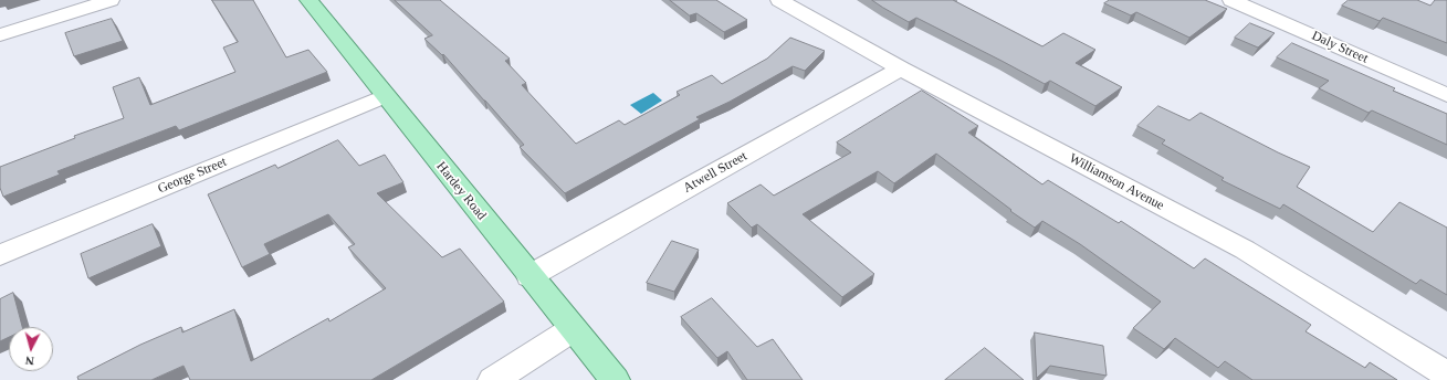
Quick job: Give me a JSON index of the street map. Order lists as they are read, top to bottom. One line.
{"streets":{"main road":["Hardey Road"],"street":["Daly Street","Atwell Street","George Street","Williamson Avenue"]},"crossings":[["Atwell Street","Williamson Avenue"],["Atwell Street","Hardey Road"],["George Street","Hardey Road"]],"north":"bottom"}
